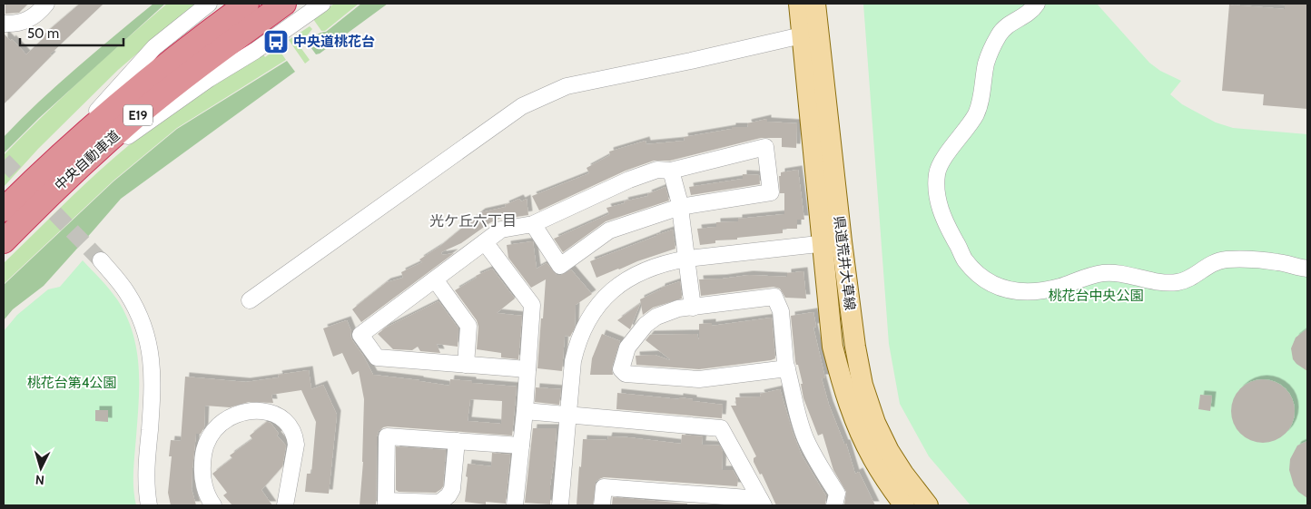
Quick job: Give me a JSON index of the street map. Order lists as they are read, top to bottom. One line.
{"streets":{"highway":["E19","中央自動車道"],"main road":["県道荒井大草線"]},"districts":["光ケ丘六丁目"],"parks":["桃花台中央公園","桃花台第4公園"],"places":{"bus stop":["中央道桃花台"]},"scale_bar":"50 m","north":"bottom"}
